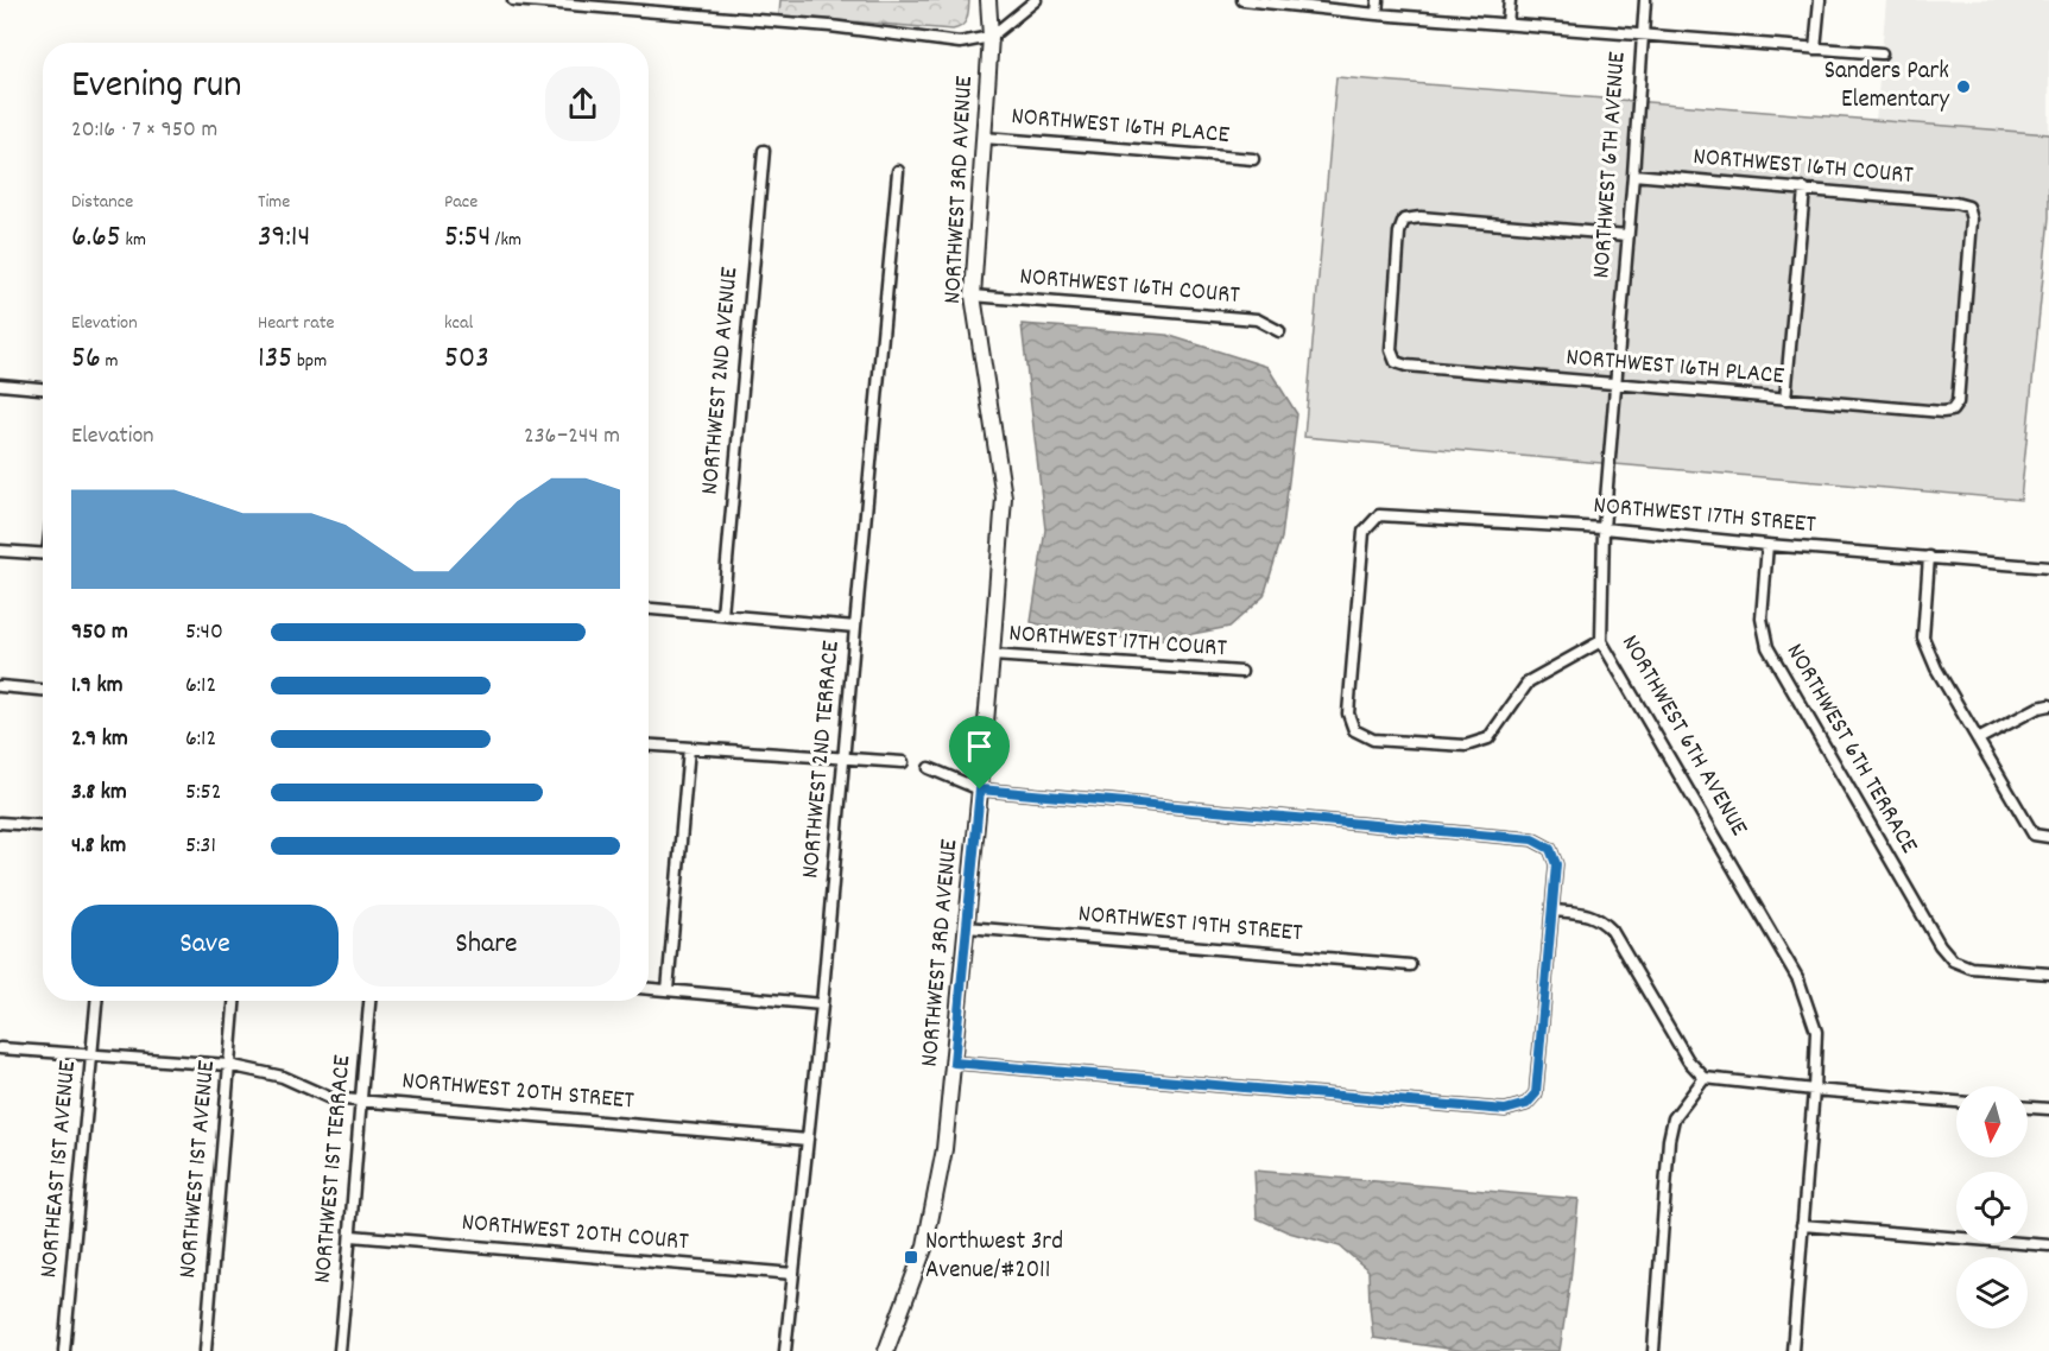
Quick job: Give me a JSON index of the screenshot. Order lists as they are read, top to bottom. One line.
{"streets":{"street":["NORTHWEST 16TH PLACE","NORTHWEST 6TH AVENUE","NORTHWEST 16TH COURT","NORTHWEST 3RD AVENUE","NORTHWEST 2ND AVENUE","NORTHWEST 17TH STREET","NORTHWEST 17TH COURT","NORTHWEST 6TH TERRACE","NORTHWEST 2ND TERRACE","NORTHWEST 19TH STREET","NORTHWEST 20TH STREET","NORTHEAST 1ST AVENUE","NORTHWEST 1ST AVENUE","NORTHWEST 1ST TERRACE","NORTHWEST 20TH COURT"]},"crossings":[["NORTHWEST 16TH PLACE","NORTHWEST 6TH AVENUE"],["NORTHWEST 16TH PLACE","NORTHWEST 16TH COURT"],["NORTHWEST 16TH PLACE","NORTHWEST 3RD AVENUE"],["NORTHWEST 6TH AVENUE","NORTHWEST 16TH COURT"],["NORTHWEST 6TH AVENUE","NORTHWEST 17TH STREET"],["NORTHWEST 16TH COURT","NORTHWEST 3RD AVENUE"],["NORTHWEST 3RD AVENUE","NORTHWEST 17TH COURT"],["NORTHWEST 3RD AVENUE","NORTHWEST 19TH STREET"],["NORTHWEST 17TH STREET","NORTHWEST 6TH TERRACE"],["NORTHWEST 2ND TERRACE","NORTHWEST 20TH STREET"],["NORTHWEST 2ND TERRACE","NORTHWEST 20TH COURT"],["NORTHWEST 20TH STREET","NORTHEAST 1ST AVENUE"],["NORTHWEST 20TH STREET","NORTHWEST 1ST AVENUE"],["NORTHWEST 20TH STREET","NORTHWEST 1ST TERRACE"],["NORTHWEST 1ST TERRACE","NORTHWEST 20TH COURT"]],"places":{"other":["Sanders Park Elementary"],"transit":["Northwest 3rd Avenue/#2011"]},"north":"bottom","page":{"heading":["Evening run","20:16 · 7 × 950 m"],"stats":[["Distance","6.65 km"],["Time","39:14"],["Pace","5:54 /km"],["Elevation","56 m"],["Heart rate","135 bpm"],["kcal","503"]],"chart":["Elevation","236–244 m"],"list":[{"name":"950 m","note":"5:40"},{"name":"1.9 km","note":"6:12"},{"name":"2.9 km","note":"6:12"},{"name":"3.8 km","note":"5:52"},{"name":"4.8 km","note":"5:31"}],"buttons":["Save","Share"]}}
